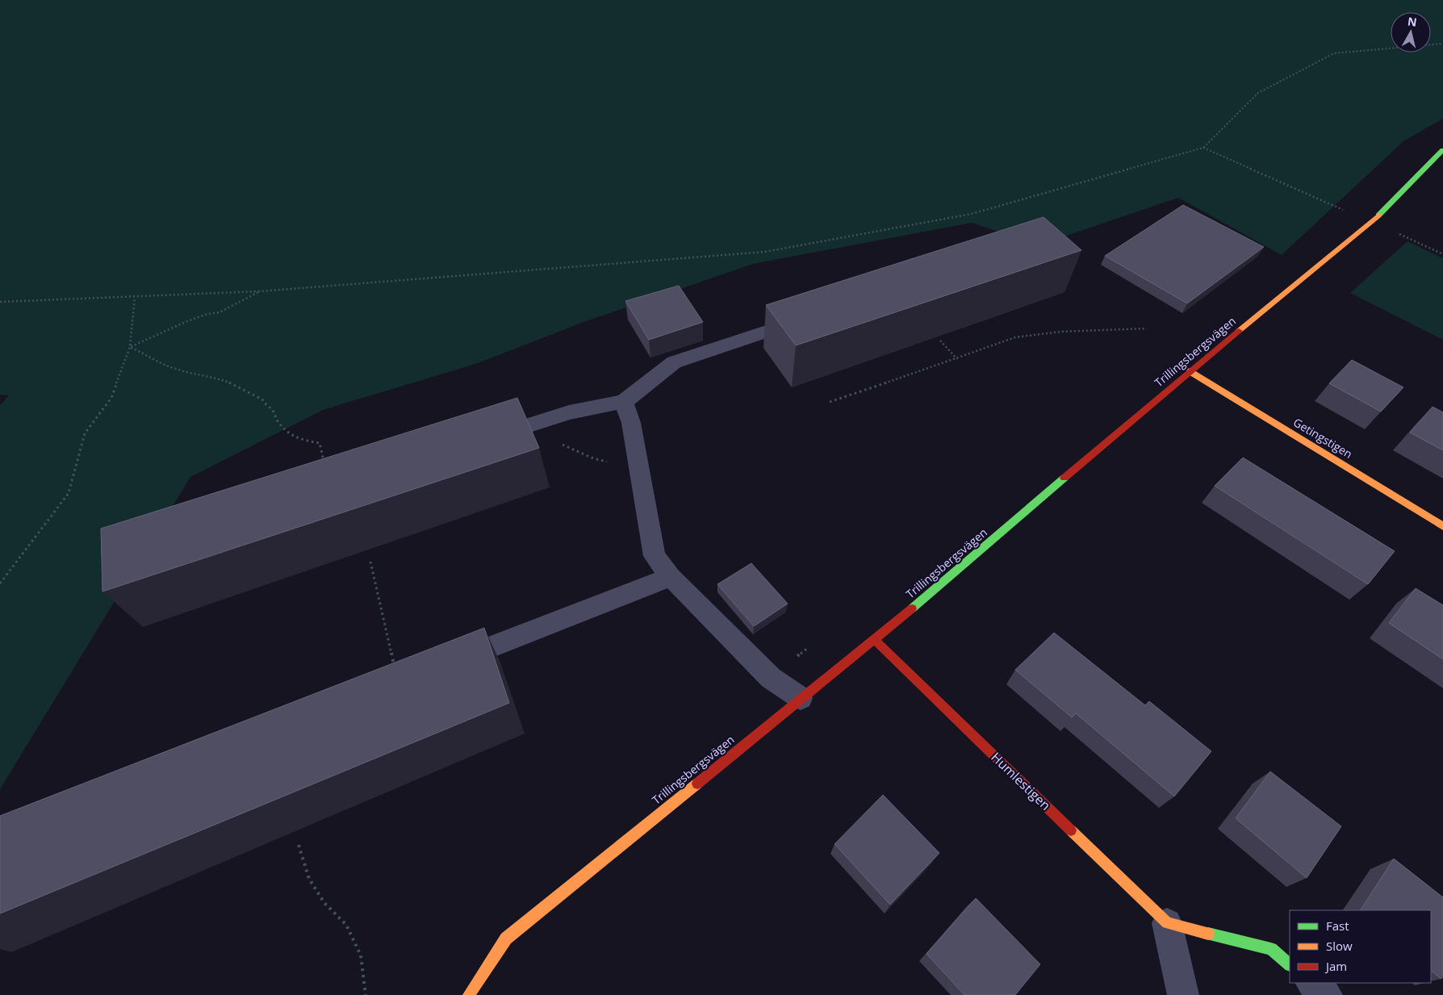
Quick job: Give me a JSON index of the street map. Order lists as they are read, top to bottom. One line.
{"streets":{"street":["Trillingsbergsvägen","Getingstigen","Humlestigen"]},"crossings":[["Trillingsbergsvägen","Getingstigen"],["Trillingsbergsvägen","Humlestigen"]],"legend":["Fast","Slow","Jam"],"north":"top"}
